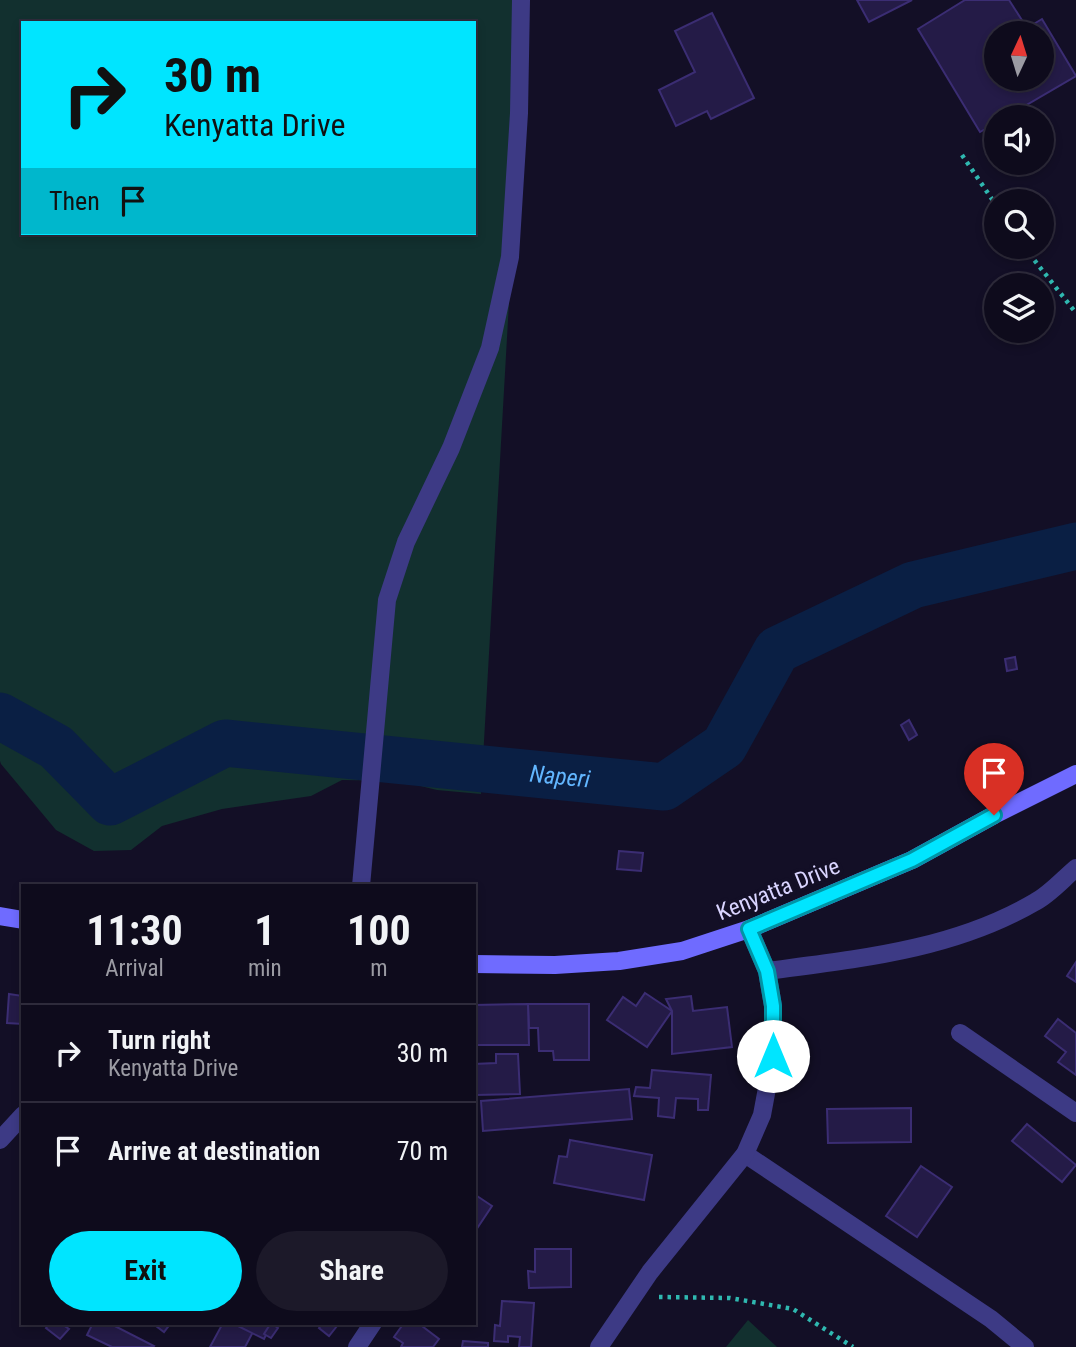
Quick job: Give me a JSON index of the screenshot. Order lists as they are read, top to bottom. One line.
{"streets":{"main road":["Kenyatta Drive"]},"water":["Naperi"],"north":"top","page":{"turn":["30 m","Kenyatta Drive"],"then":"Then","eta":["11:30","Arrival","1","min","100","m"],"list":[{"name":"Turn right","note":"Kenyatta Drive","value":"30 m"},{"name":"Arrive at destination","value":"70 m"}],"buttons":["Exit","Share"]}}
